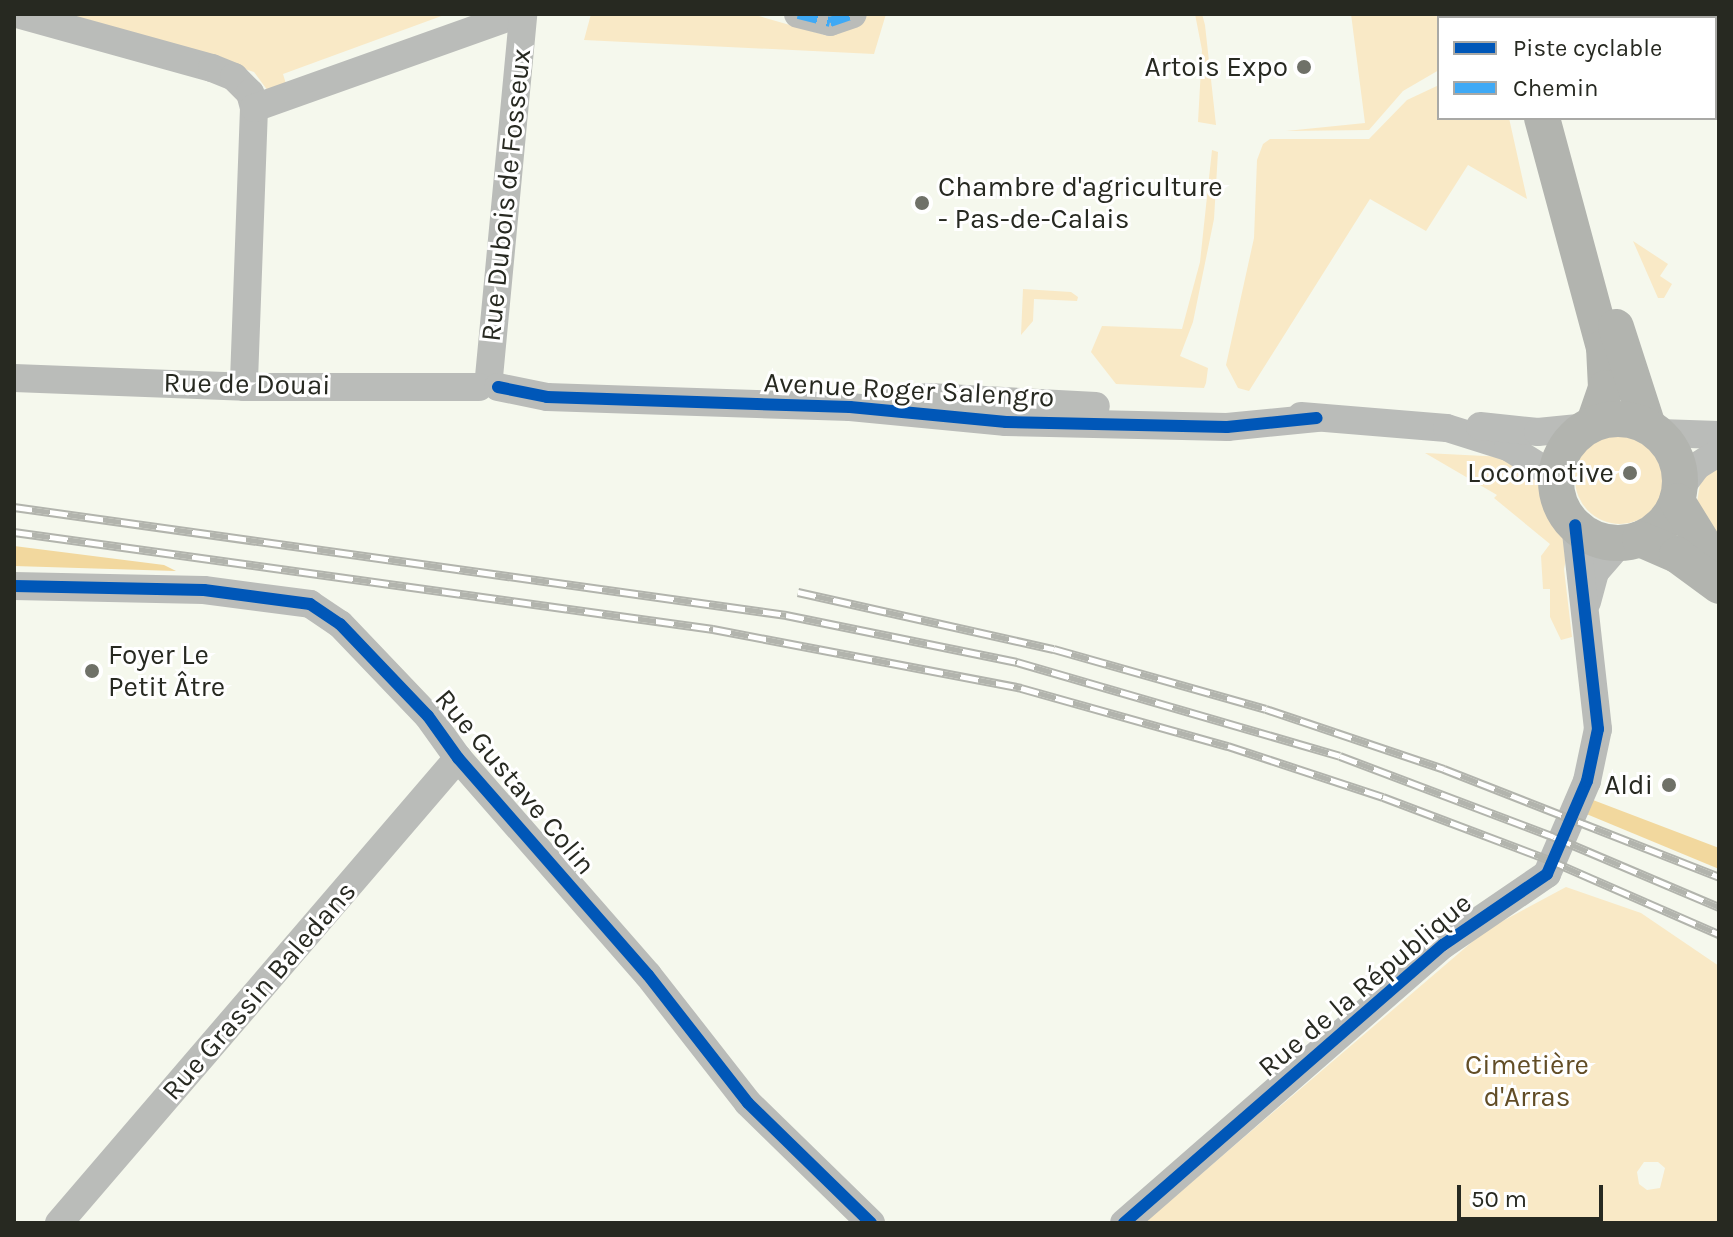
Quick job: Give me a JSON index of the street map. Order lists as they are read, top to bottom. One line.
{"streets":{"street":["Rue Dubois de Fosseux","Rue de Douai","Avenue Roger Salengro","Rue Gustave Colin","Rue de la République","Rue Grassin Baledans"]},"crossings":[["Rue Dubois de Fosseux","Rue de Douai"],["Rue Dubois de Fosseux","Avenue Roger Salengro"],["Rue de Douai","Avenue Roger Salengro"],["Avenue Roger Salengro","Rue de la République"],["Rue Gustave Colin","Rue Grassin Baledans"]],"parks":["Cimetière d'Arras"],"places":["Artois Expo","Chambre d'agriculture - Pas-de-Calais","Locomotive","Foyer Le Petit Âtre","Aldi"],"legend":["Piste cyclable","Chemin"],"scale_bar":"50 m"}
